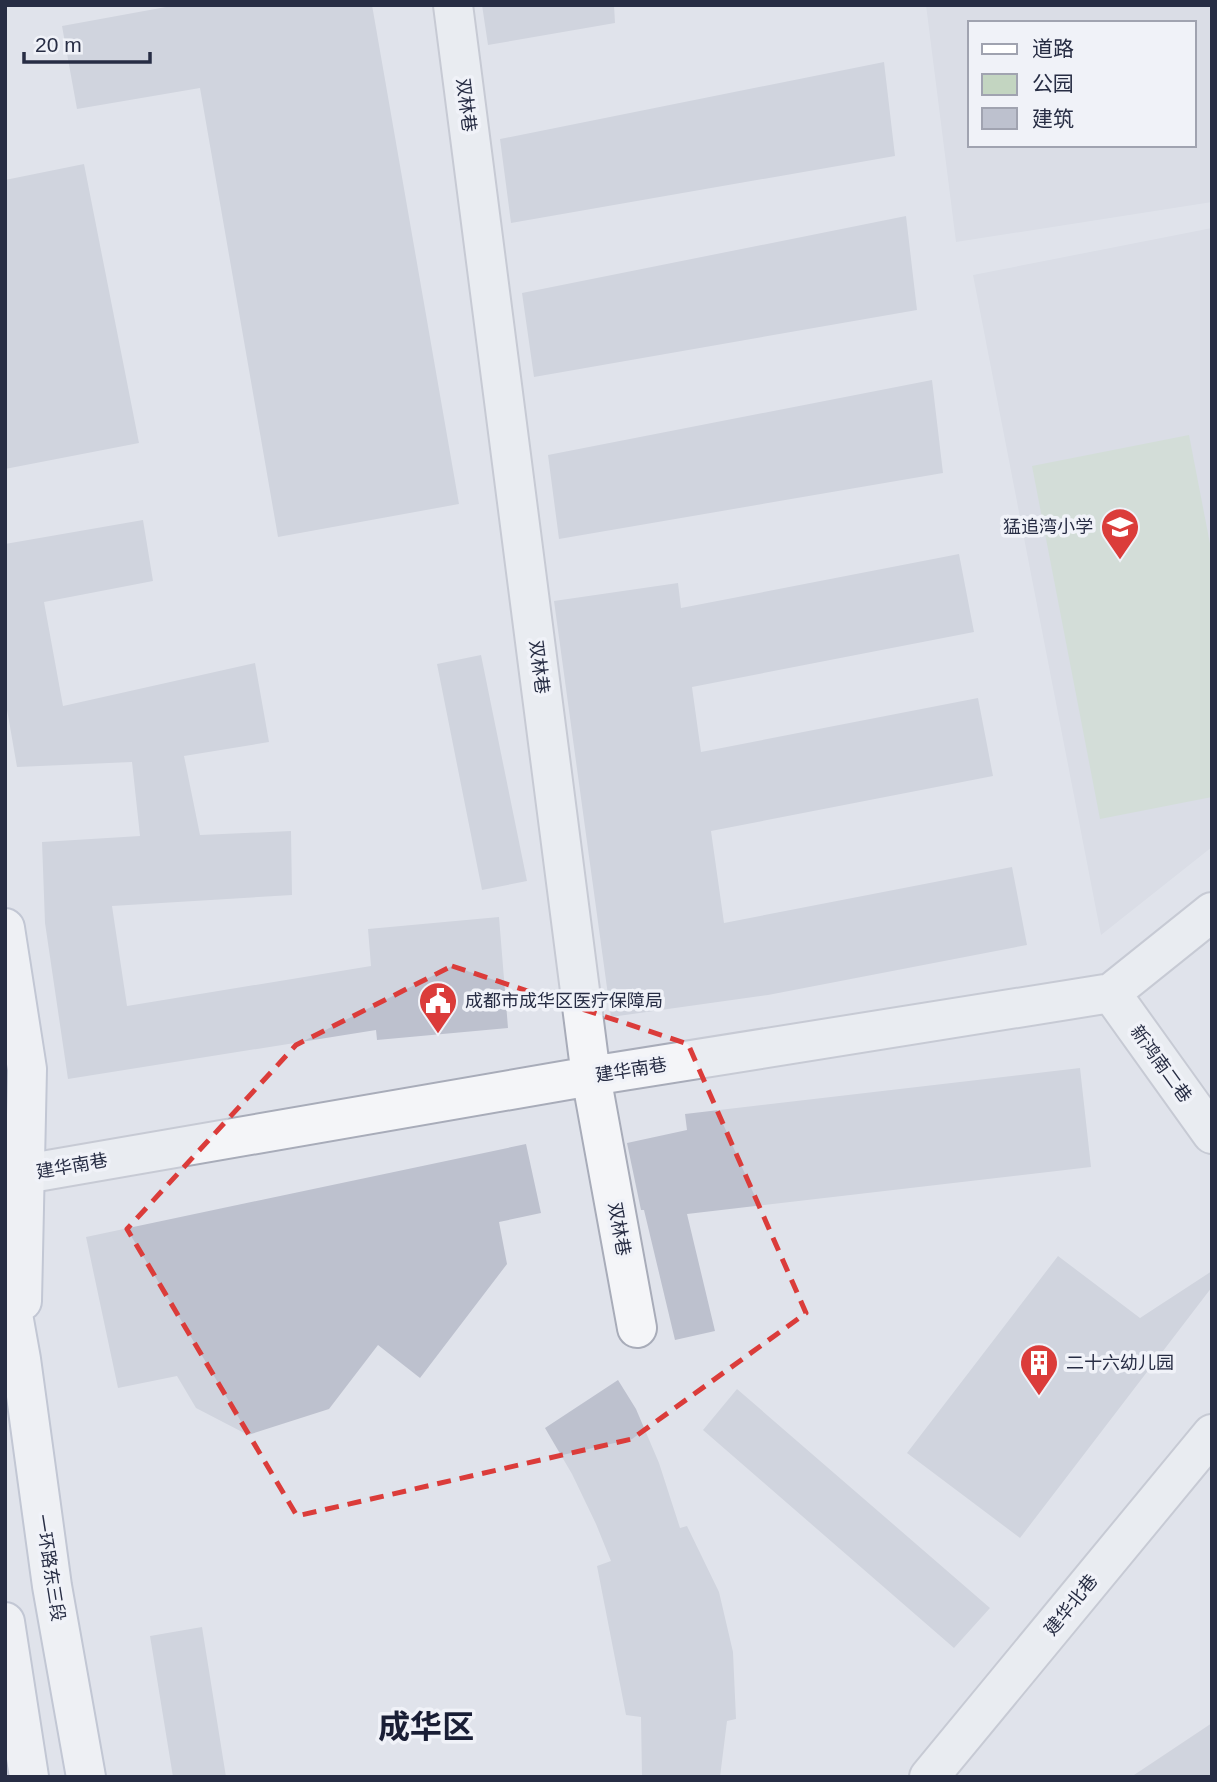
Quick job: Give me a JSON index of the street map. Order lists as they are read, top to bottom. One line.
{"streets":{"main road":["一环路东三段"],"street":["双林巷","新鸿南二巷","建华南巷","建华北巷"]},"crossings":[["双林巷","建华南巷"],["新鸿南二巷","建华南巷"]],"districts":["成华区"],"places":{"school or university":["猛追湾小学"],"public building":["成都市成华区医疗保障局"],"building":["二十六幼儿园"]},"legend":["道路","公园","建筑"],"scale_bar":"20 m"}
